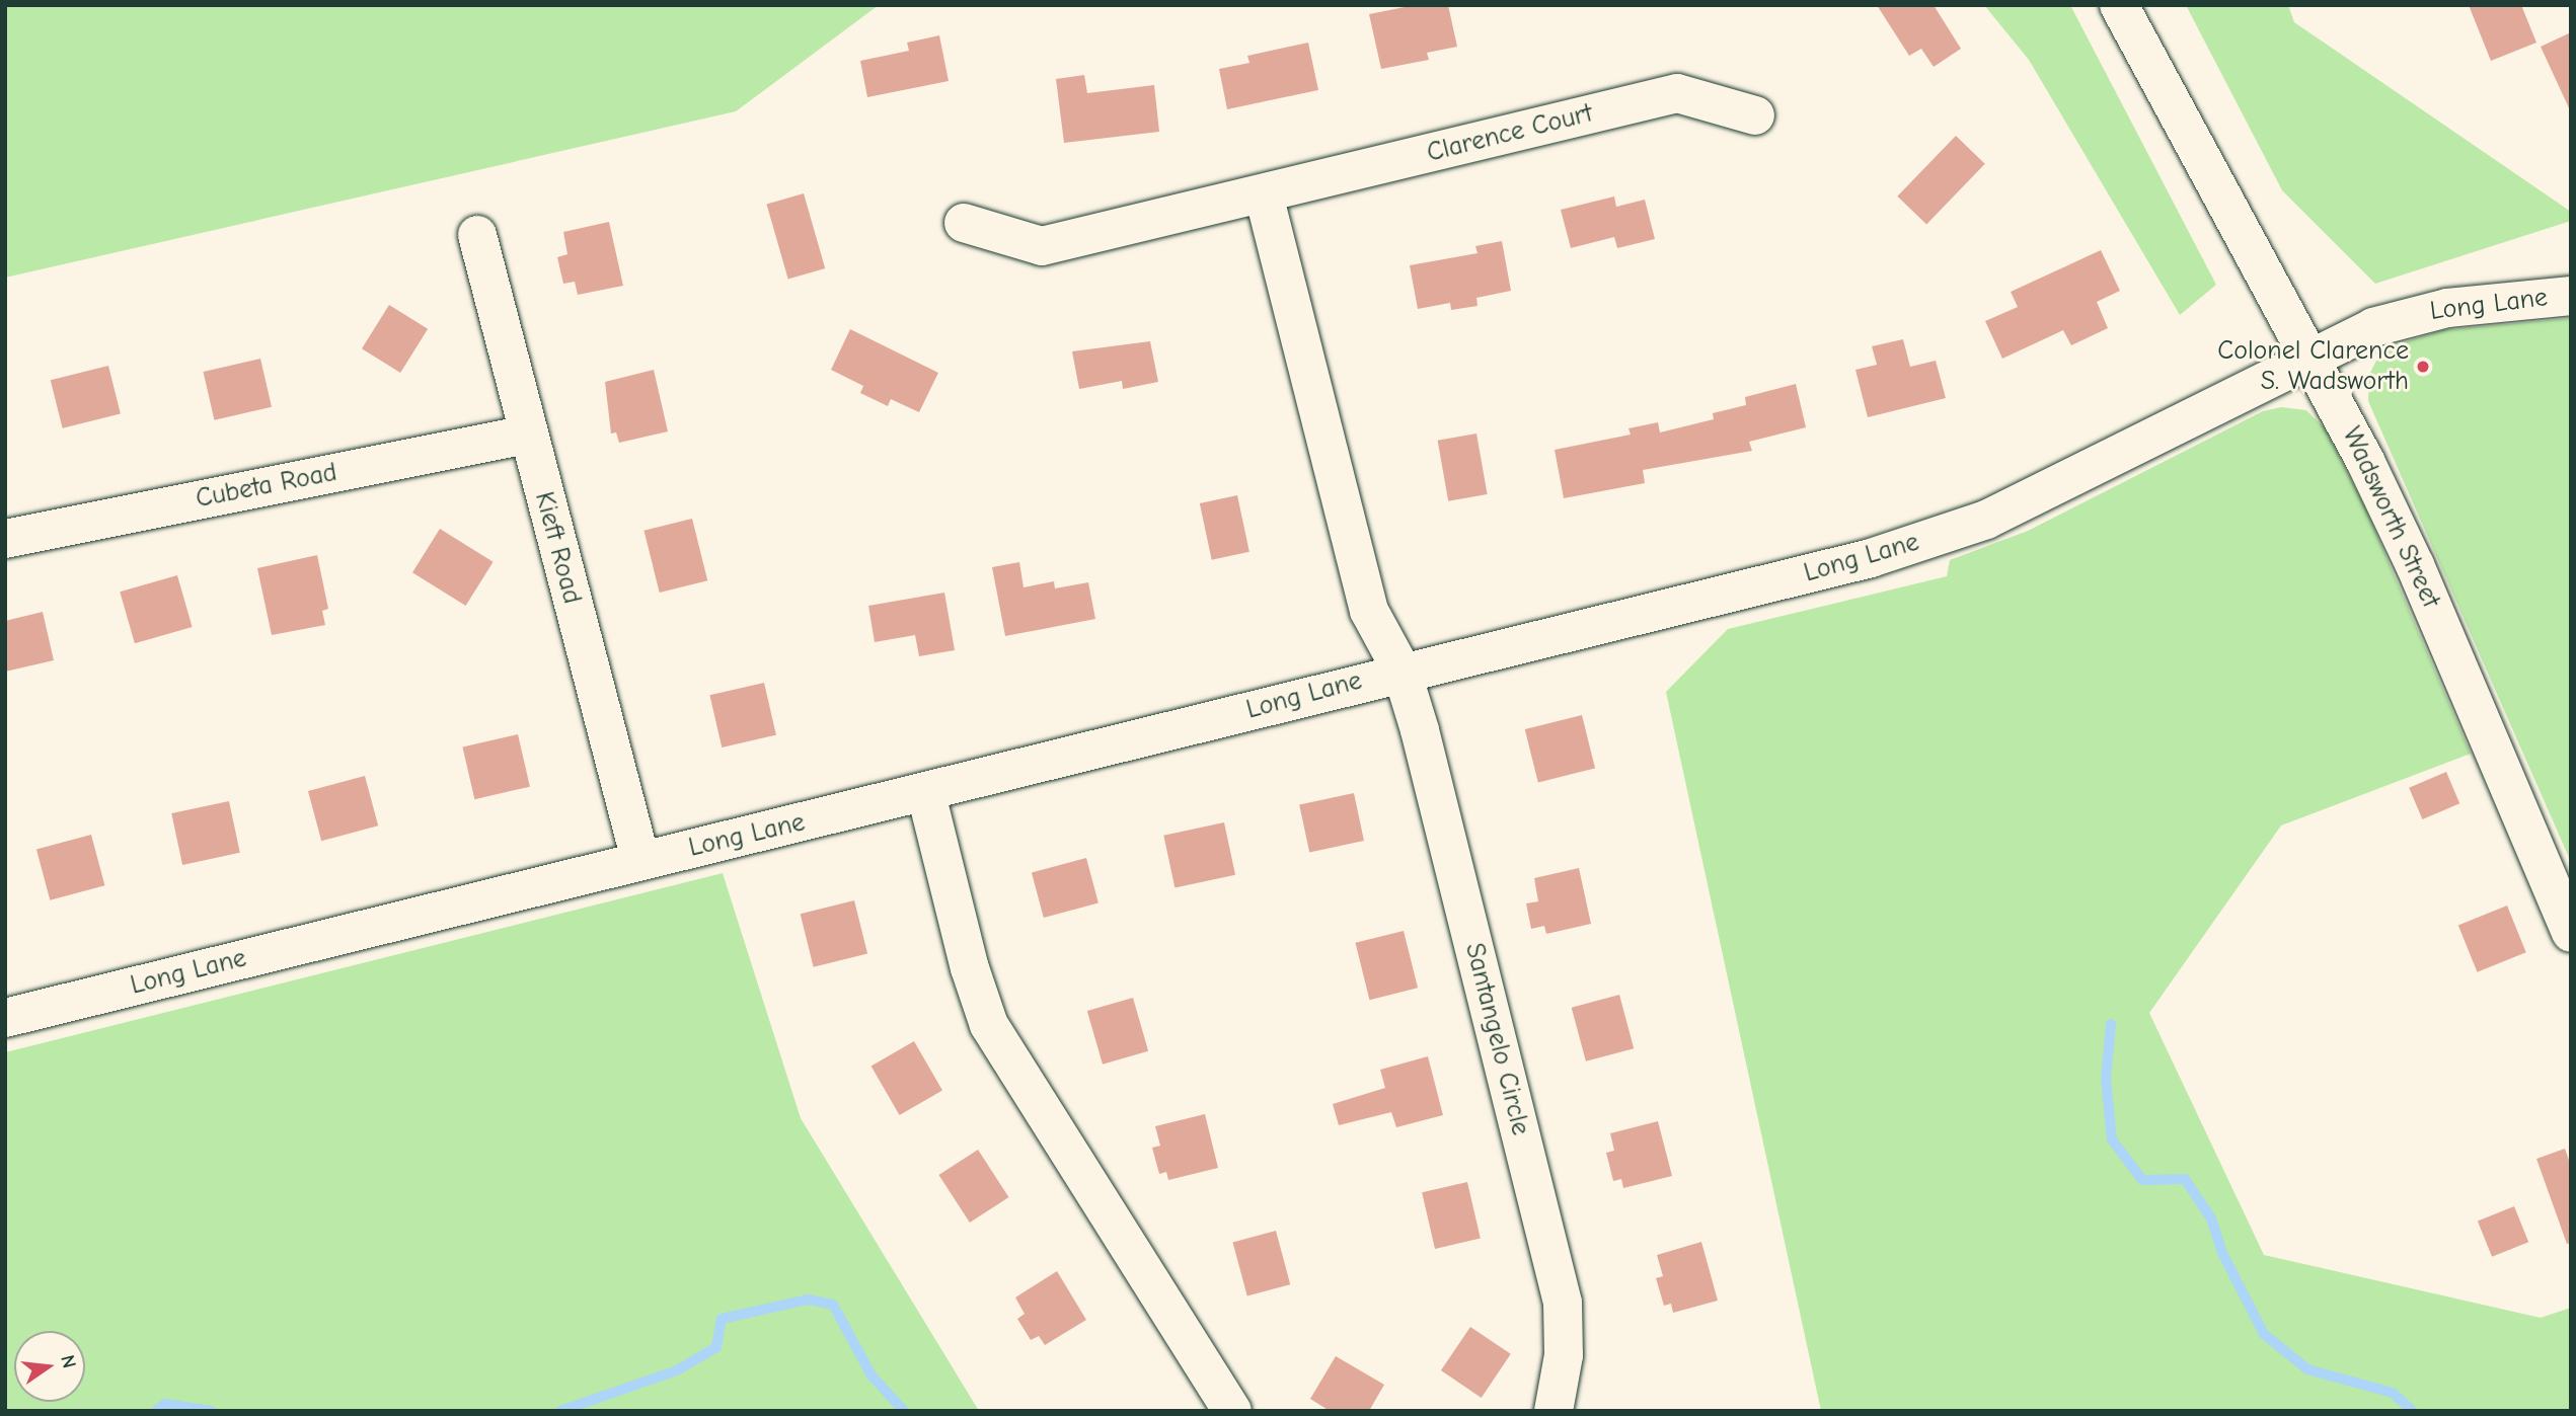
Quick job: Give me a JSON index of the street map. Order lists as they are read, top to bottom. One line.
{"streets":{"street":["Clarence Court","Long Lane","Cubeta Road","Wadsworth Street","Kieft Road","Santangelo Circle"]},"crossings":[["Long Lane","Wadsworth Street"],["Long Lane","Kieft Road"],["Long Lane","Santangelo Circle"],["Cubeta Road","Kieft Road"]],"places":["Colonel Clarence S. Wadsworth"],"north":"right"}
